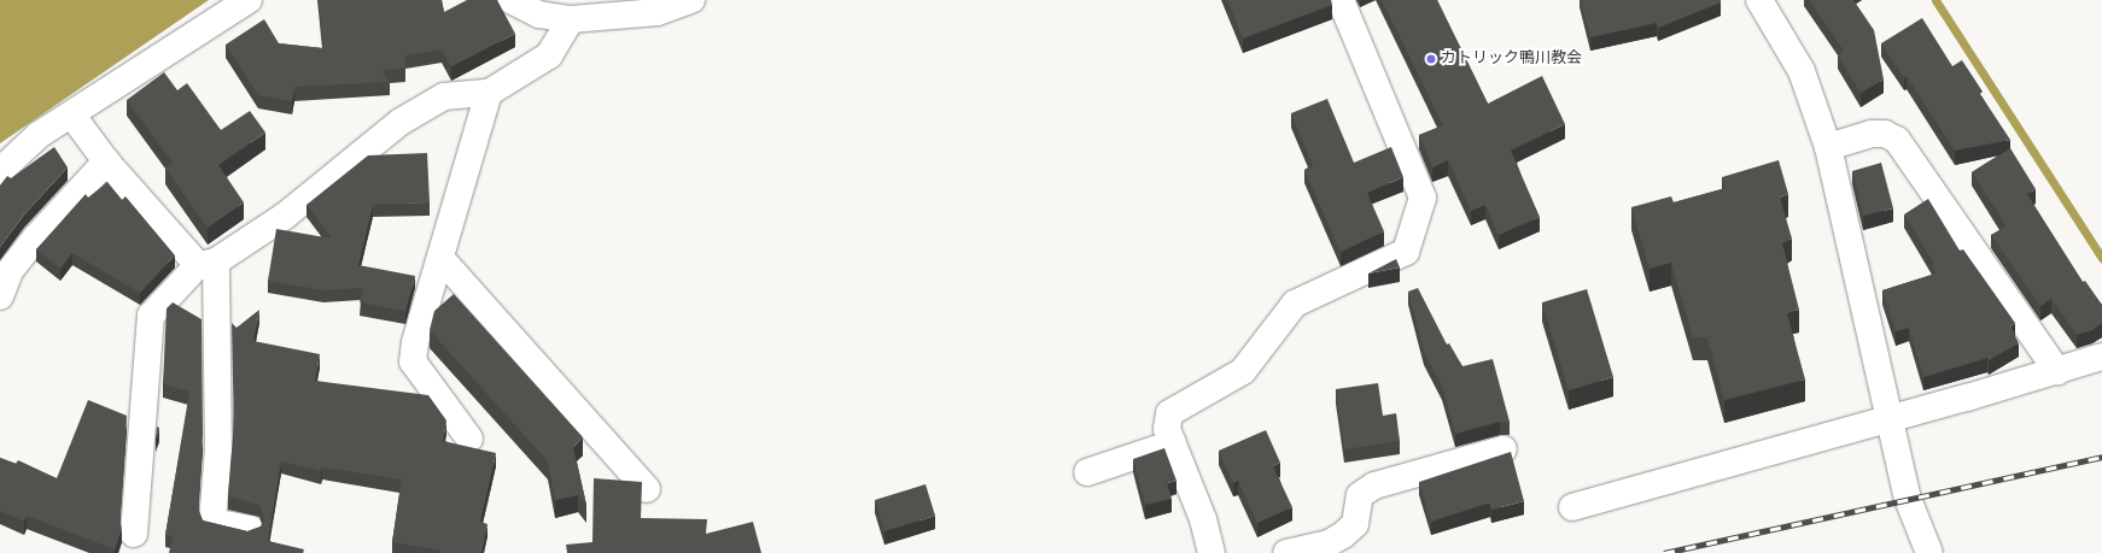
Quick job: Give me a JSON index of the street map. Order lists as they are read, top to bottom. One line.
{"places":["カトリック鴨川教会"]}
